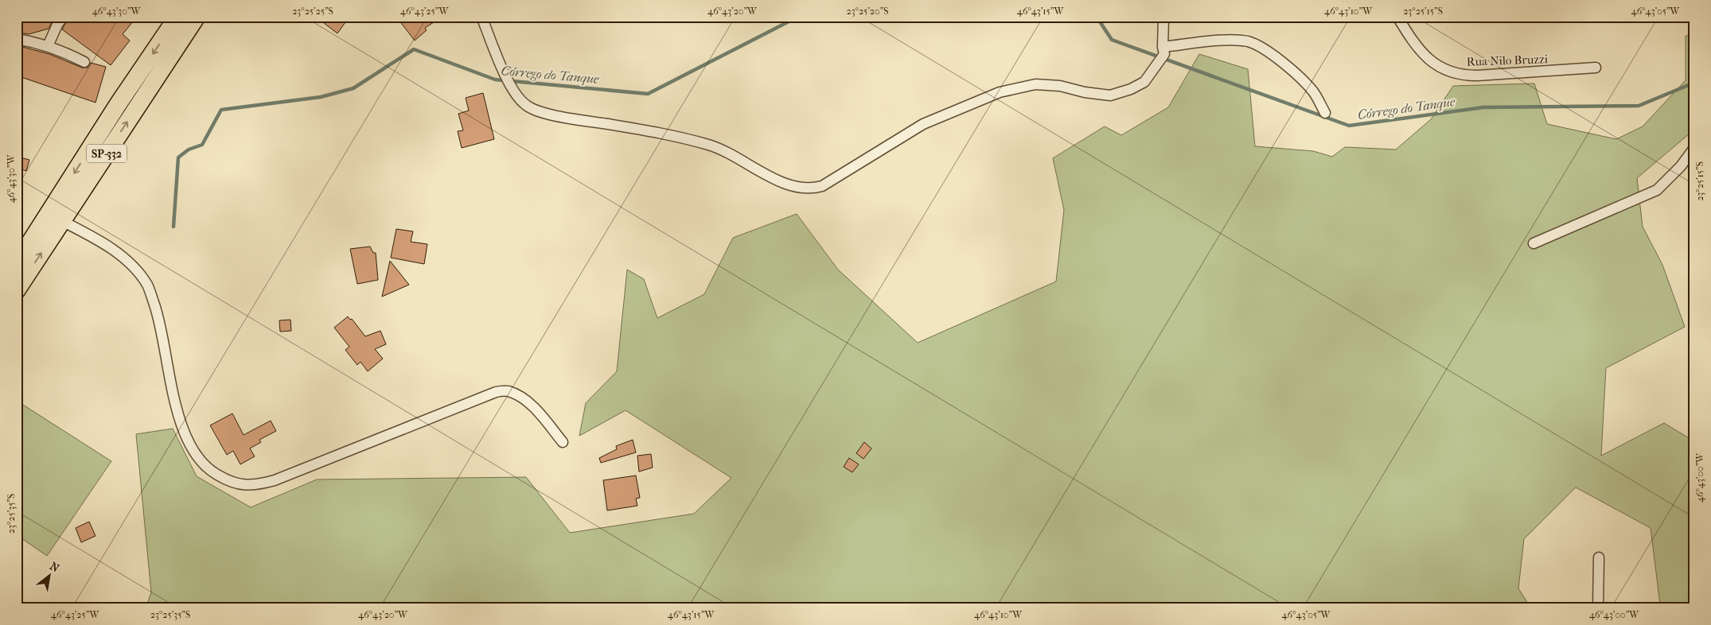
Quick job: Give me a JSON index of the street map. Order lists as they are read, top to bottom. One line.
{"streets":{"main road":["SP-332"],"street":["Rua Nilo Bruzzi"]},"water":["Córrego do Tanque"],"north":"top right","coordinates":["46°43'30\"W","23°25'25\"S","46°43'25\"W","46°43'20\"W","23°25'20\"S","46°43'15\"W","46°43'10\"W","23°25'15\"S","46°43'05\"W","46°43'00\"W","23°25'35\"S"]}
